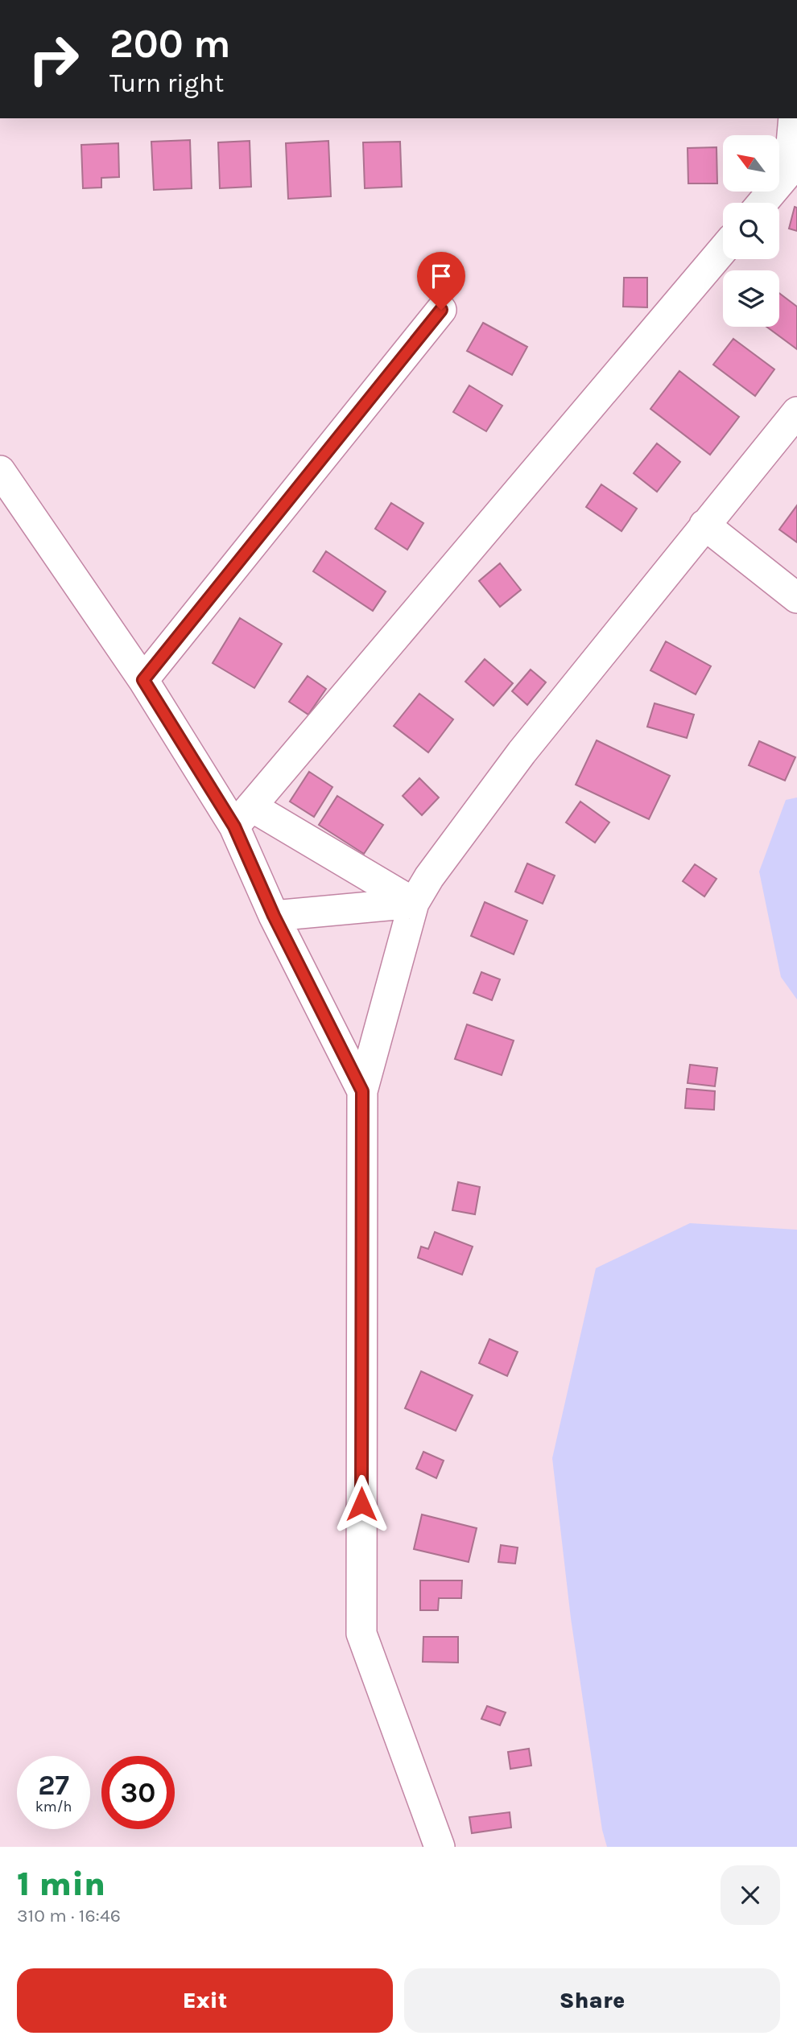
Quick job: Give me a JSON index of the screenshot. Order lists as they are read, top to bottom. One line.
{"north":"top left","page":{"turn":["200 m","Turn right"],"speed":"27 km/h","limit":"30","heading":["1 min","310 m · 16:46"],"buttons":["Exit","Share"]}}
